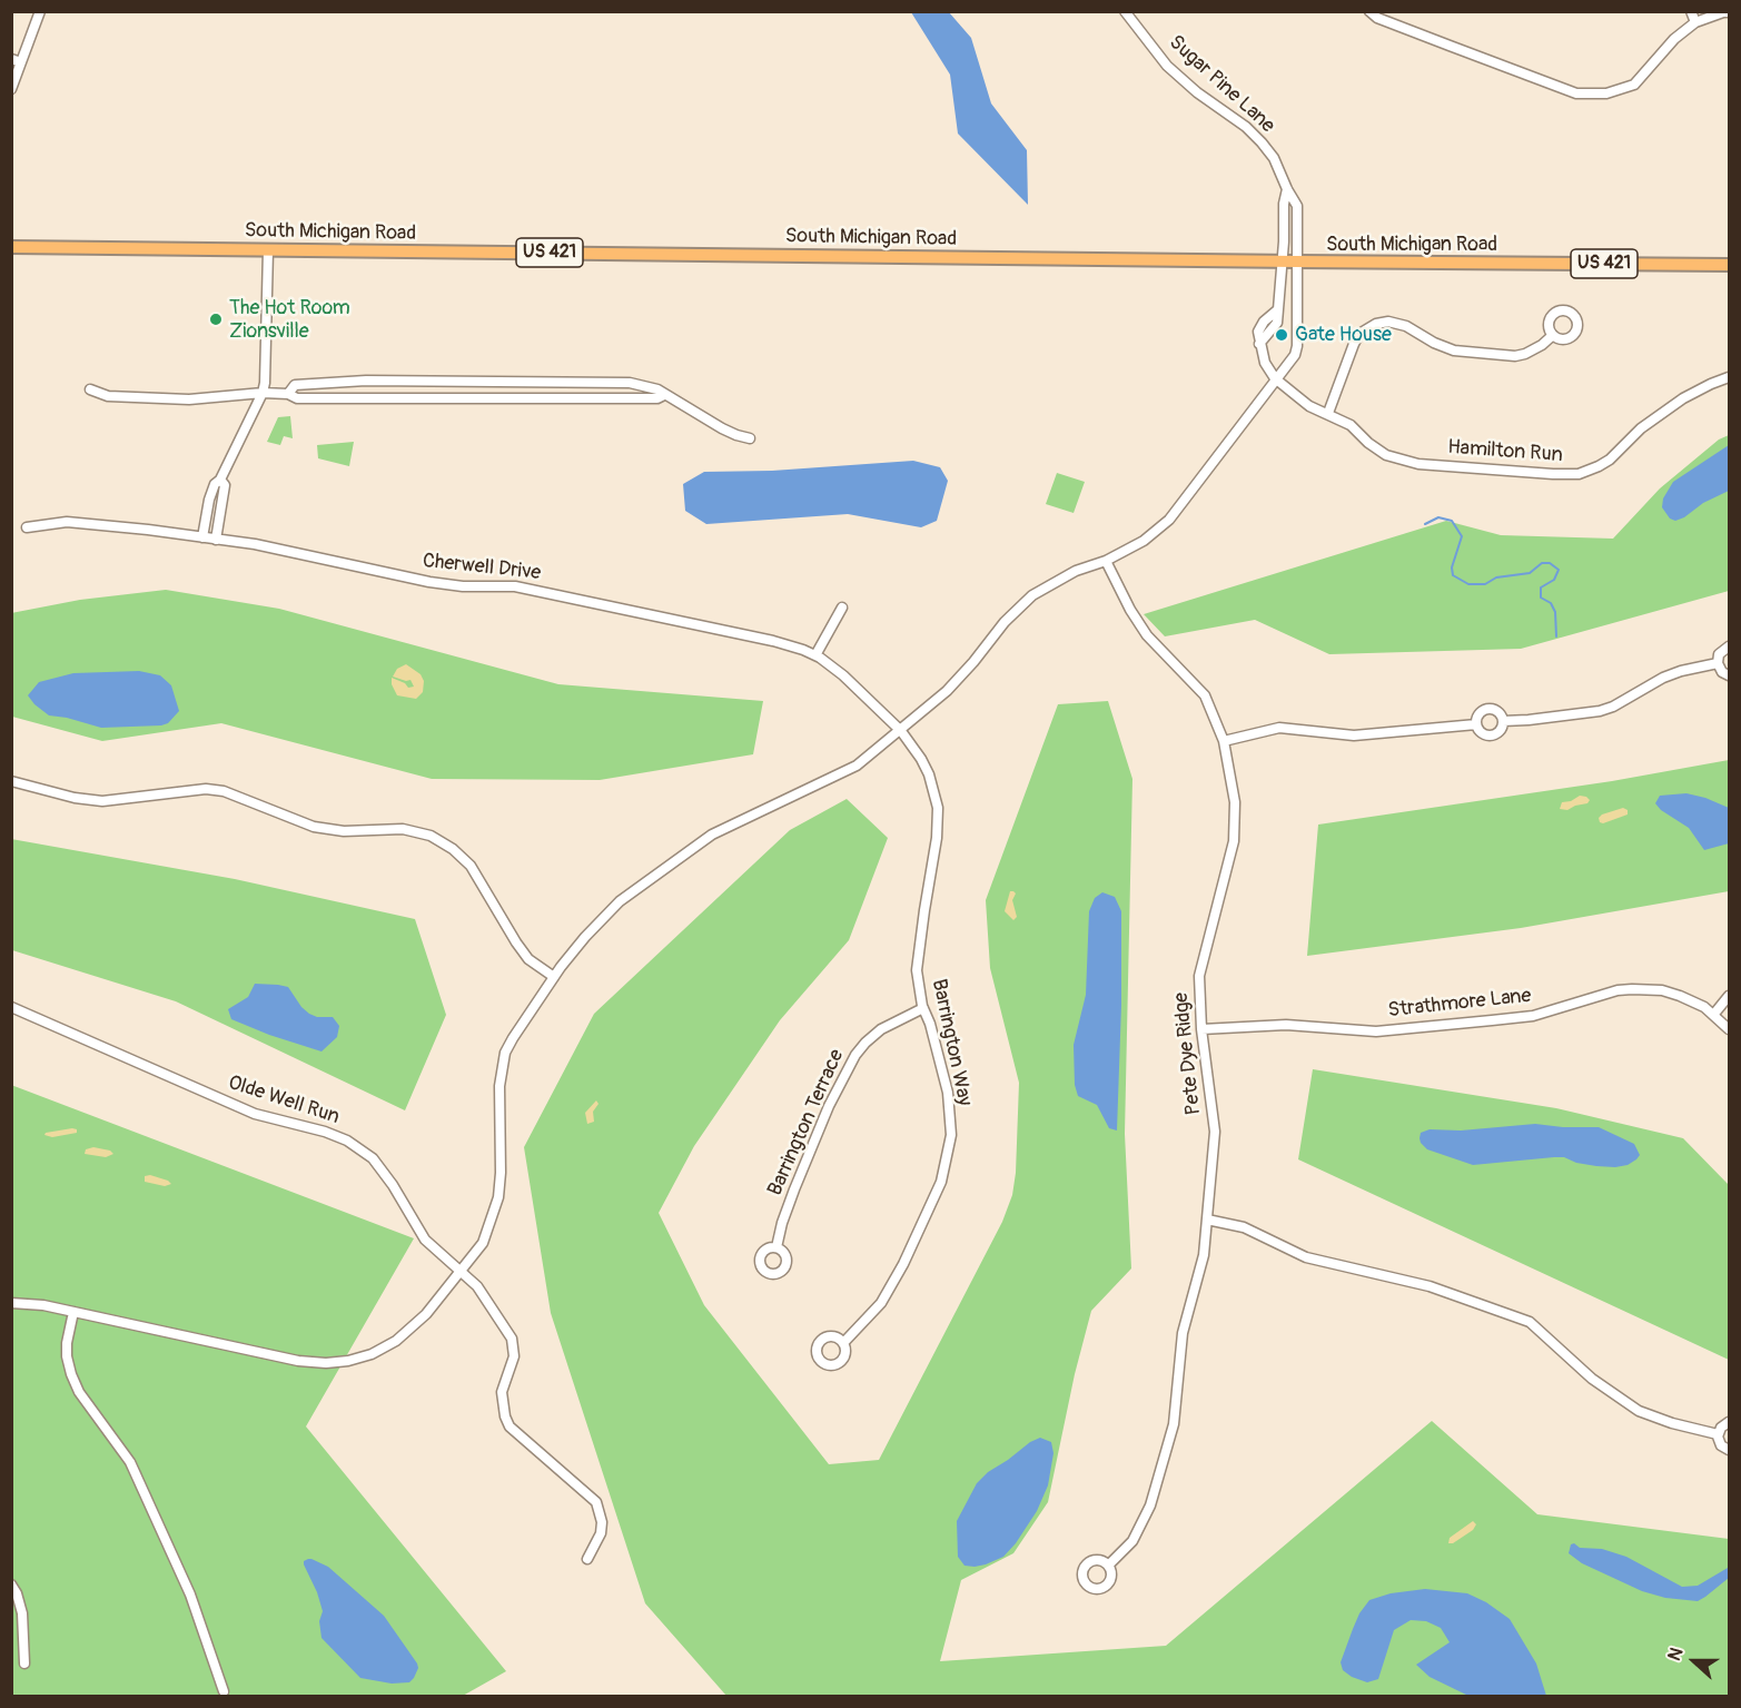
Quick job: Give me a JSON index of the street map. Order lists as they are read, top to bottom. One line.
{"streets":{"main road":["South Michigan Road","US 421"],"street":["Sugar Pine Lane","Hamilton Run","Cherwell Drive","Strathmore Lane","Barrington Way","Pete Dye Ridge","Olde Well Run","Barrington Terrace"]},"crossings":[["Sugar Pine Lane","South Michigan Road"],["Sugar Pine Lane","Hamilton Run"],["Sugar Pine Lane","Cherwell Drive"],["Sugar Pine Lane","Barrington Way"],["Sugar Pine Lane","Pete Dye Ridge"],["Sugar Pine Lane","Olde Well Run"],["Cherwell Drive","Barrington Way"],["Strathmore Lane","Pete Dye Ridge"],["Barrington Way","Barrington Terrace"]],"places":["The Hot Room Zionsville","Gate House"],"north":"left"}
